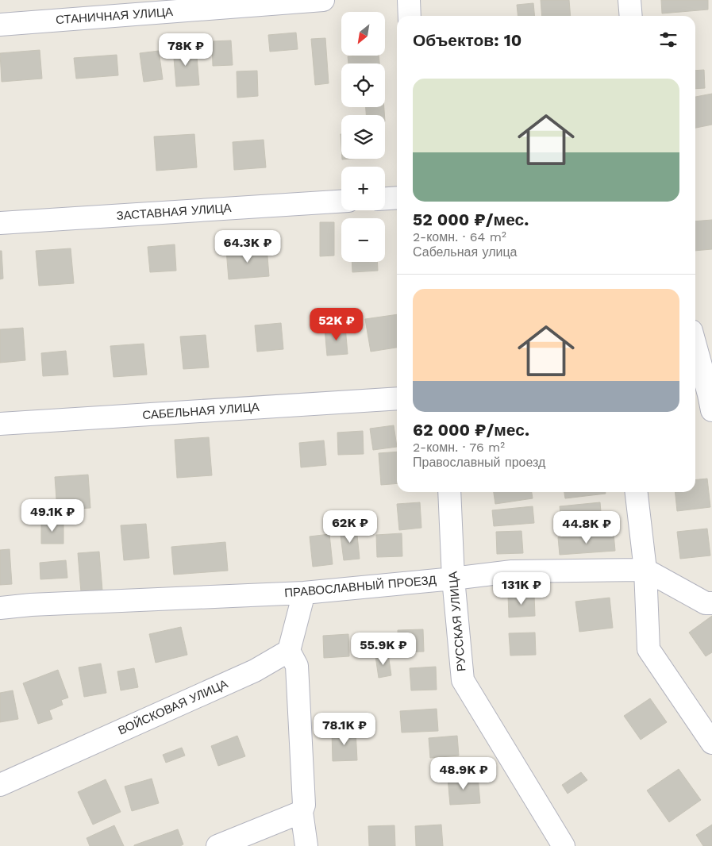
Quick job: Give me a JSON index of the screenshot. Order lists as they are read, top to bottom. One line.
{"streets":{"street":["СТАНИЧНАЯ УЛИЦА","ЗАСТАВНАЯ УЛИЦА","САБЕЛЬНАЯ УЛИЦА","ПРАВОСЛАВНЫЙ ПРОЕЗД","РУССКАЯ УЛИЦА","ВОЙСКОВАЯ УЛИЦА"]},"crossings":[["ПРАВОСЛАВНЫЙ ПРОЕЗД","РУССКАЯ УЛИЦА"]],"north":"bottom left","page":{"map_buttons":["+","−"],"heading":"Объектов: 10","price":["78K ₽","64.3K ₽","52K ₽","49.1K ₽","62K ₽","44.8K ₽","131K ₽","55.9K ₽","78.1K ₽","48.9K ₽"],"list":[{"name":"52 000 ₽/мес.","note":"2-комн. · 64 m² · Сабельная улица"},{"name":"62 000 ₽/мес.","note":"2-комн. · 76 m² · Православный проезд"}]}}
